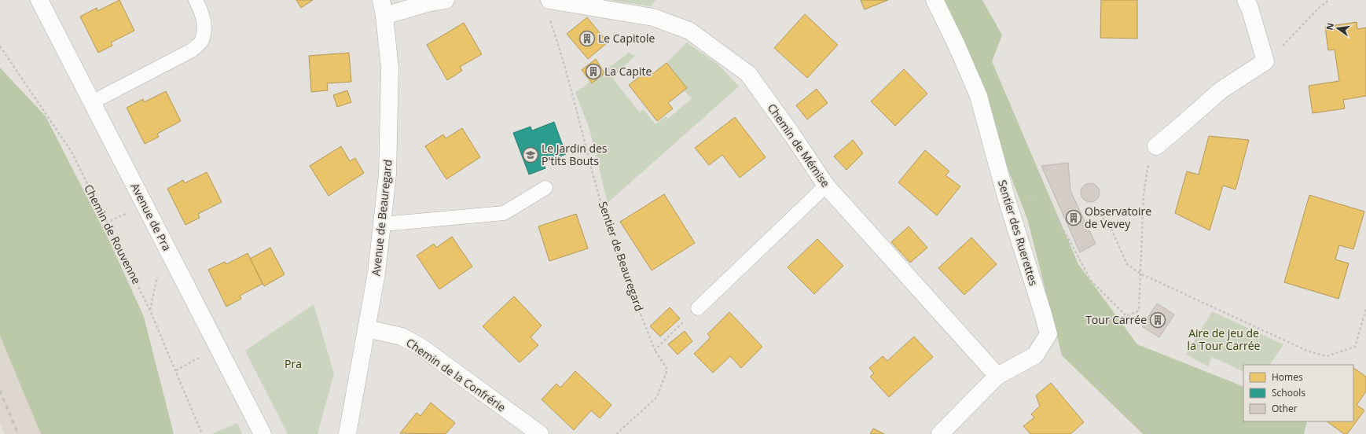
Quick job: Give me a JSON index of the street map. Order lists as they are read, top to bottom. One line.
{"streets":{"street":["Chemin de Mémise","Avenue de Pra","Avenue de Beauregard","Sentier des Ruerettes","Chemin de la Confrérie"],"path":["Chemin de Rouvenne","Sentier de Beauregard"]},"crossings":[["Avenue de Beauregard","Chemin de la Confrérie"]],"parks":["Aire de jeu de la Tour Carrée","Pra"],"places":{"building":["Le Capitole","La Capite","Observatoire de Vevey","Tour Carrée"],"school or university":["Le Jardin des P'tits Bouts"]},"legend":["Homes","Schools","Other"],"north":"left"}
